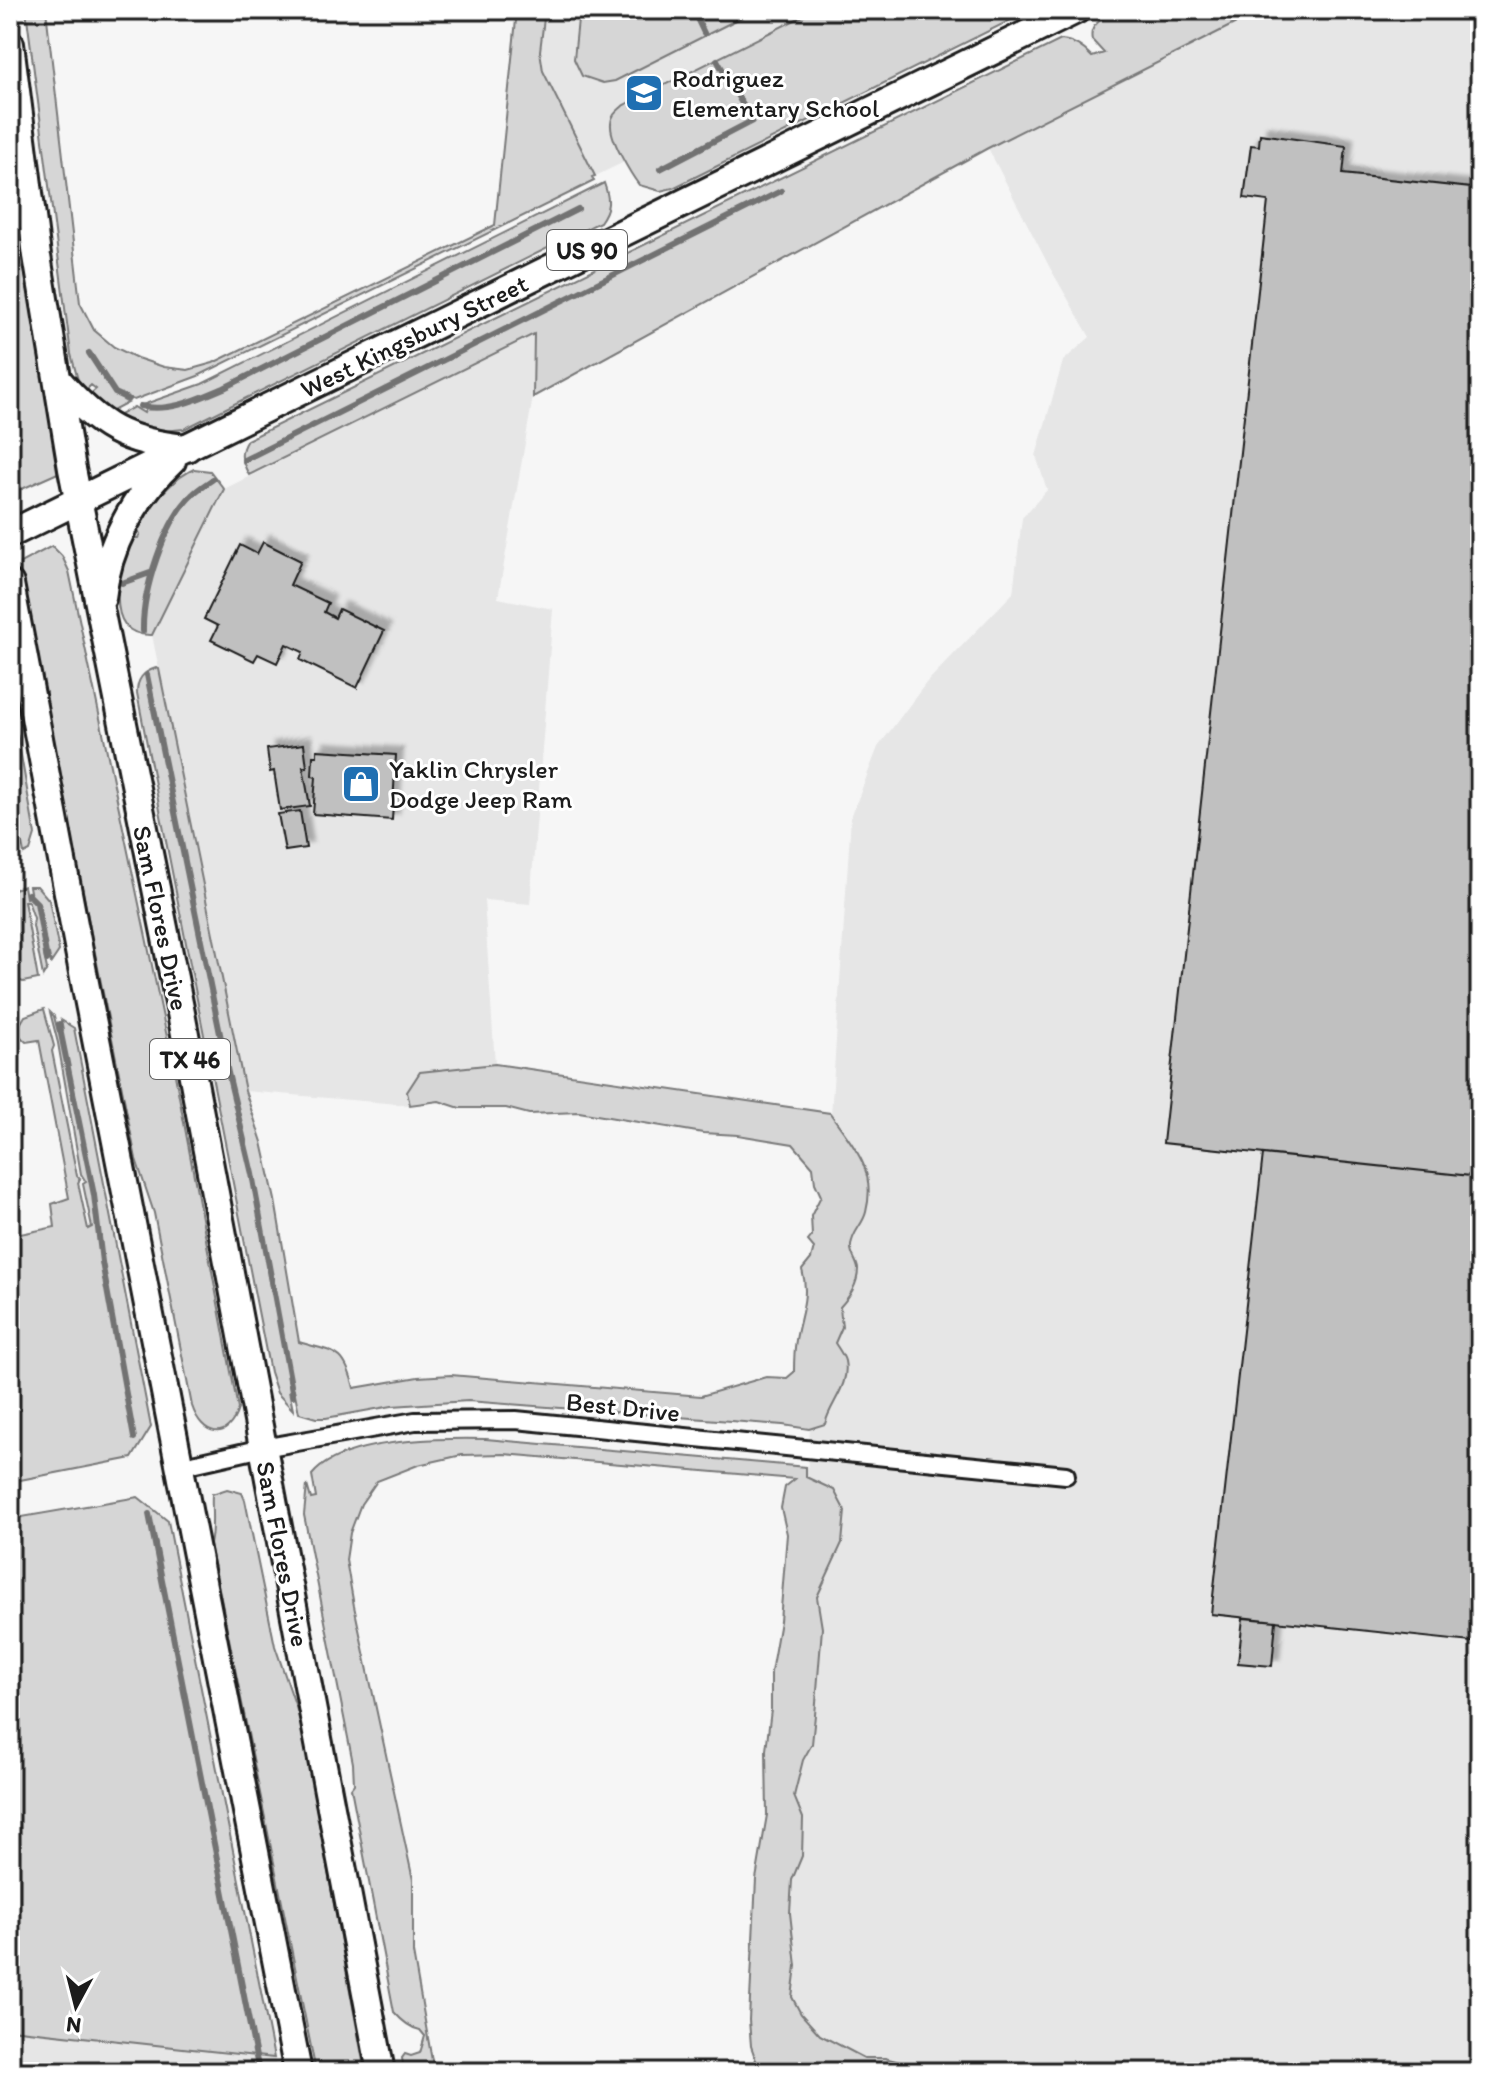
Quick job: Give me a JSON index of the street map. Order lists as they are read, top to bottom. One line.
{"streets":{"main road":["US 90","West Kingsbury Street","Sam Flores Drive","TX 46"],"street":["Best Drive"]},"crossings":[["West Kingsbury Street","Sam Flores Drive"],["Sam Flores Drive","Best Drive"]],"places":{"school or university":["Rodriguez Elementary School"],"shop":["Yaklin Chrysler Dodge Jeep Ram"]},"north":"bottom"}
